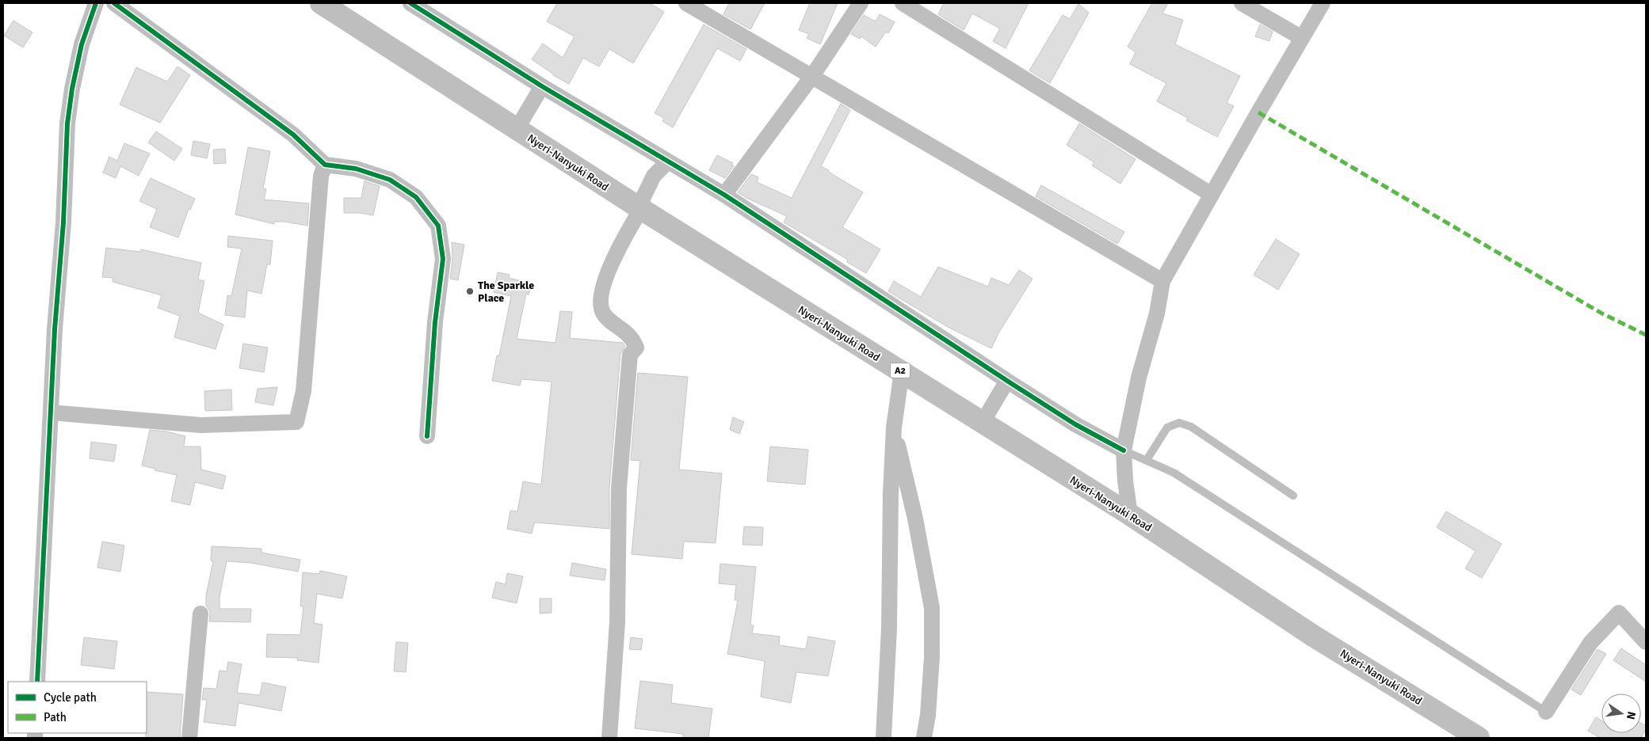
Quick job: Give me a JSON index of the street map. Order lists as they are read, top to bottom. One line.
{"streets":{"highway":["Nyeri-Nanyuki Road","A2"]},"places":["The Sparkle Place"],"legend":["Cycle path","Path"],"north":"right"}
